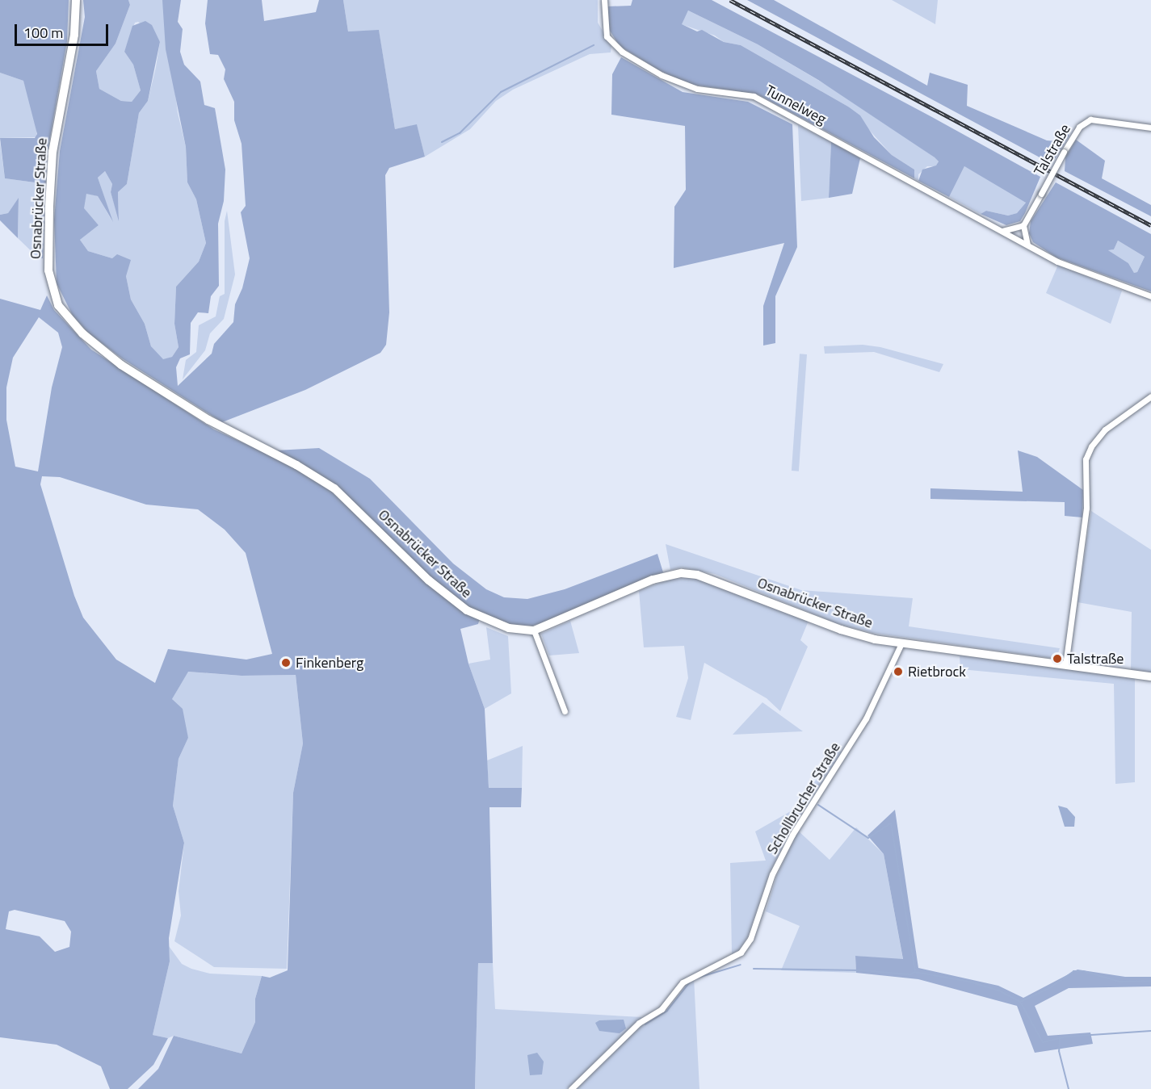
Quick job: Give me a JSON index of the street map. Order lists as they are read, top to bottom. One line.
{"streets":{"main road":["Osnabrücker Straße"],"street":["Tunnelweg","Talstraße","Schollbrucher Straße"]},"crossings":[["Osnabrücker Straße","Schollbrucher Straße"]],"places":["Talstraße","Finkenberg","Rietbrock"],"scale_bar":"100 m"}
